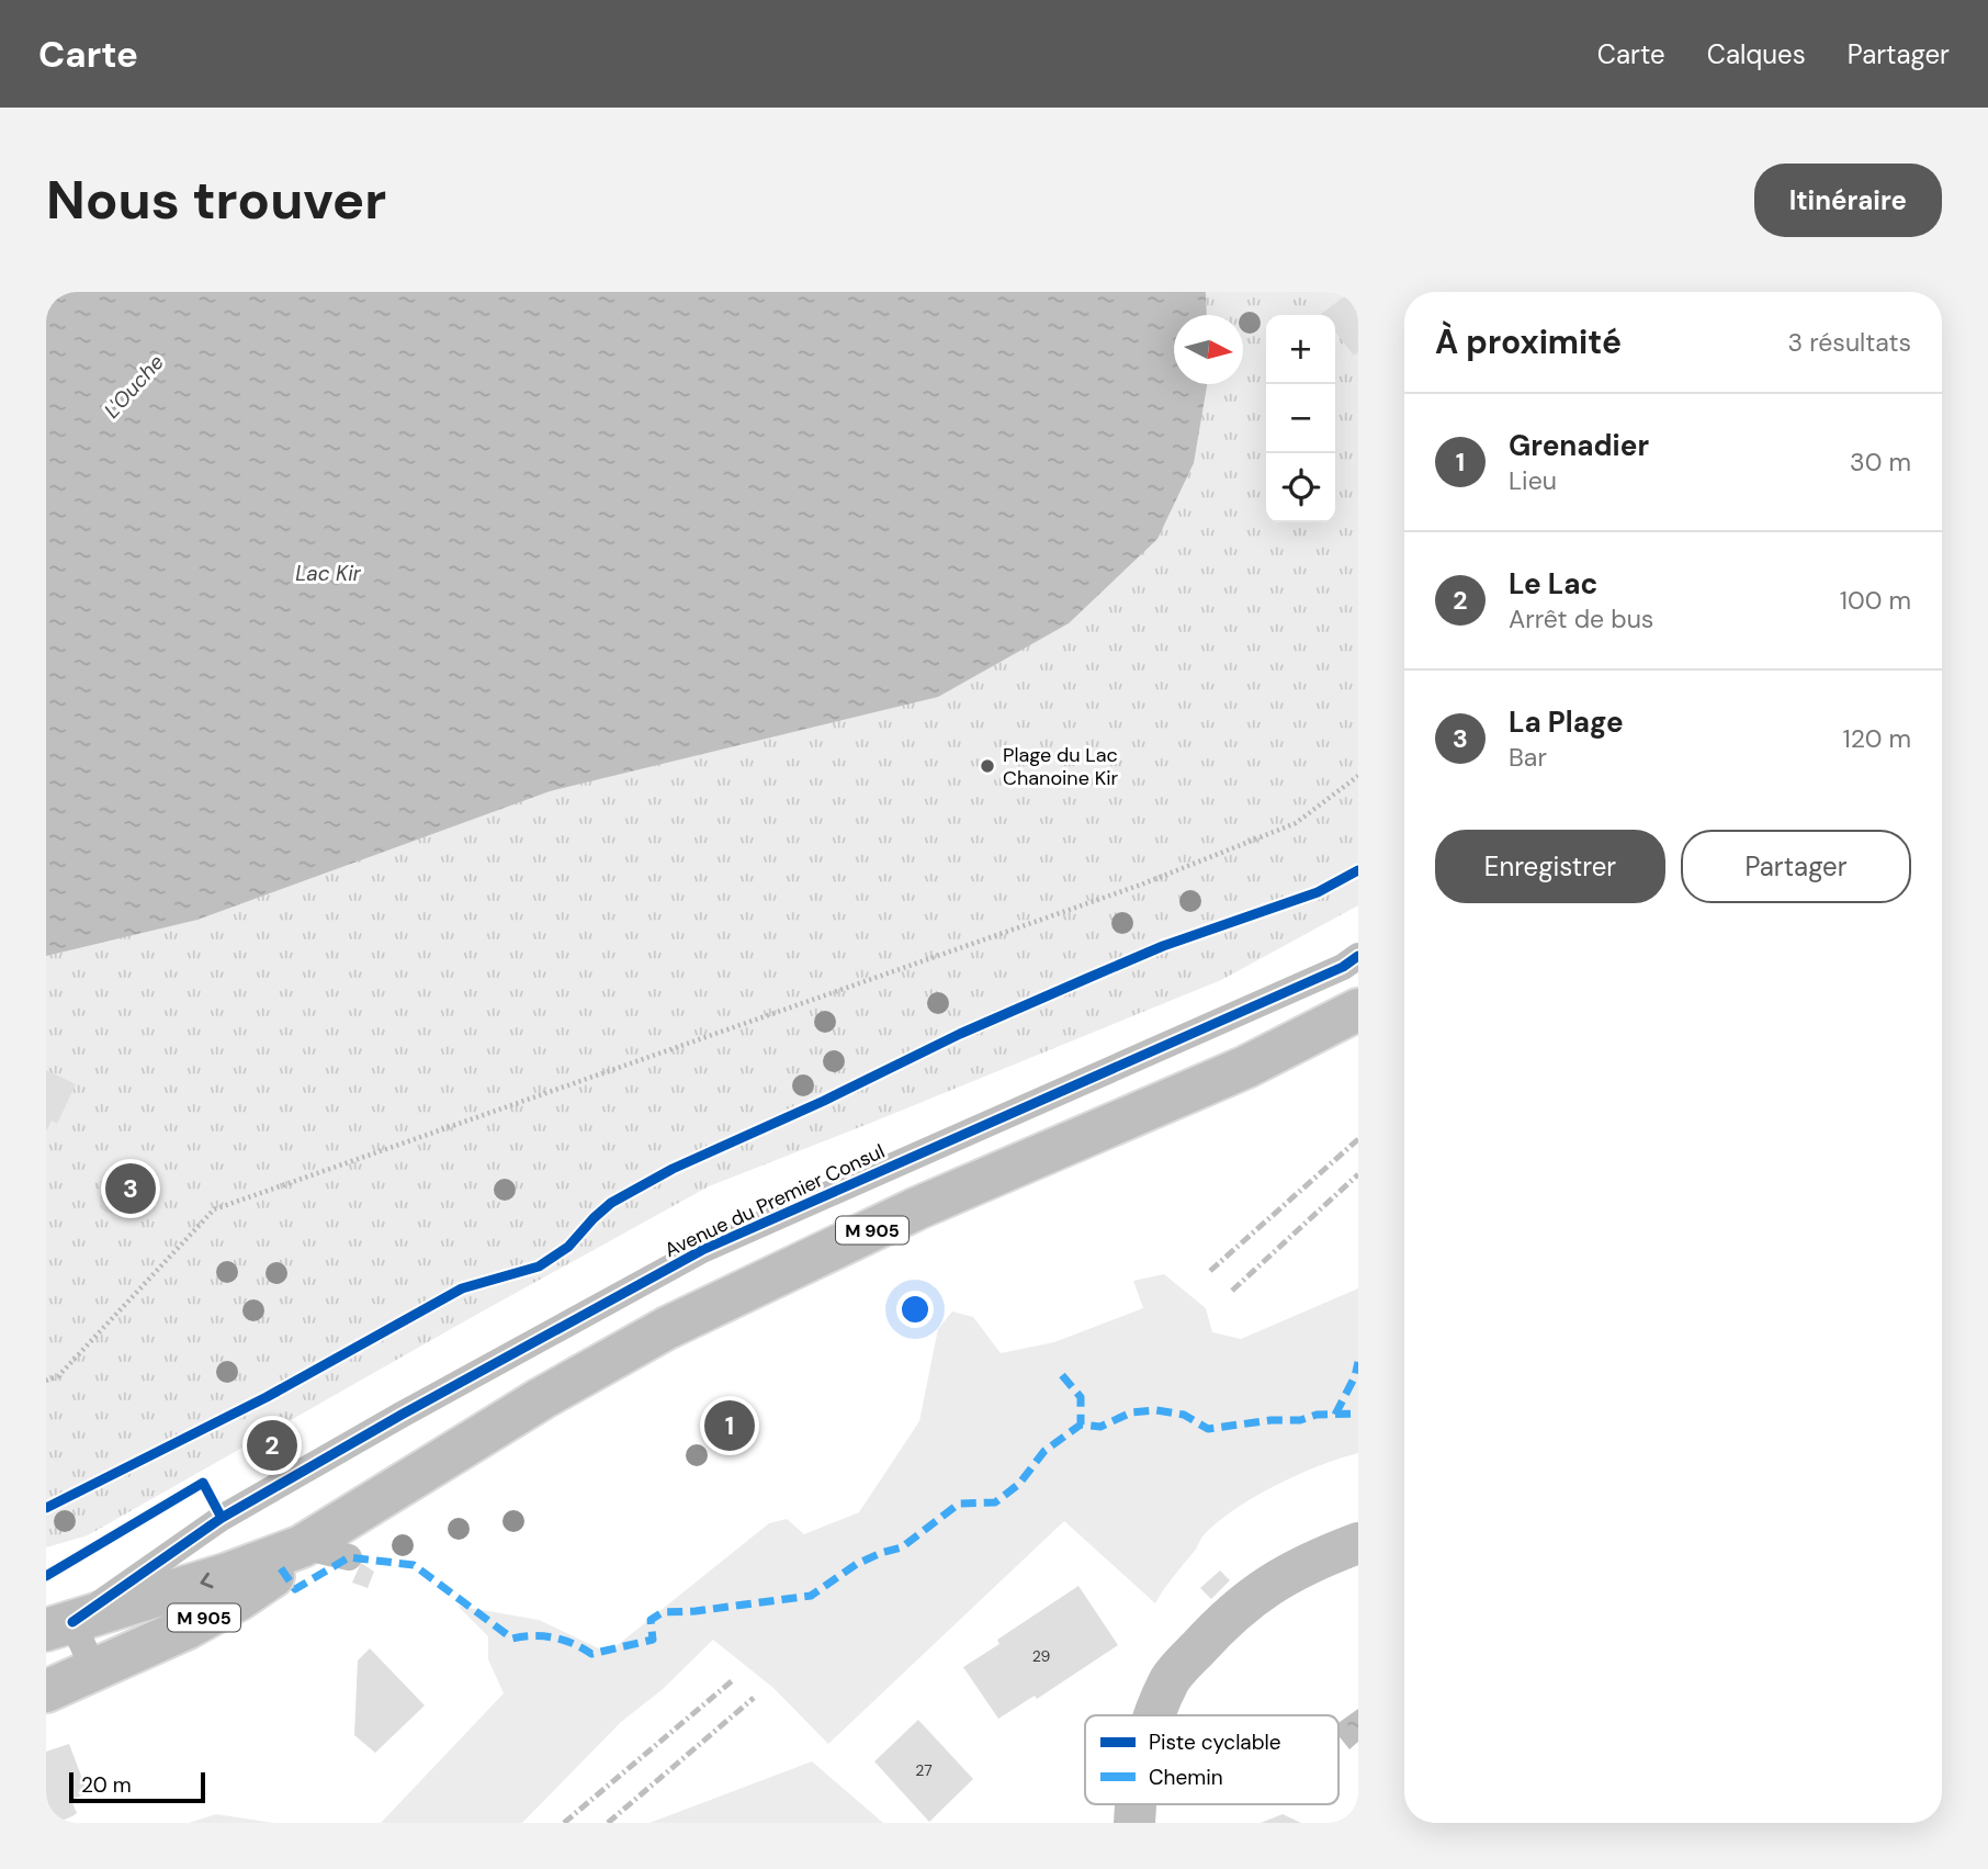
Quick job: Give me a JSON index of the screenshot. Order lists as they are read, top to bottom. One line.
{"streets":{"main road":["M 905"],"lane":["Avenue du Premier Consul"]},"crossings":[["Avenue du Premier Consul","M 905"]],"water":["L'Ouche","Lac Kir"],"places":["Plage du Lac Chanoine Kir"],"house_numbers":["29","27"],"legend":["Piste cyclable","Chemin"],"scale_bar":"20 m","north":"right","page":{"header":"Carte","nav":["Carte","Calques","Partager"],"buttons":["Itinéraire",["Enregistrer","Partager"]],"title":"Nous trouver","heading":["À proximité","3 résultats"],"map_buttons":["+","−"],"list":[{"mark":"1","name":"Grenadier","note":"Lieu","value":"30 m"},{"mark":"2","name":"Le Lac","note":"Arrêt de bus","value":"100 m"},{"mark":"3","name":"La Plage","note":"Bar","value":"120 m"}],"pins":["3","1","2"],"scale":"20 m"}}
